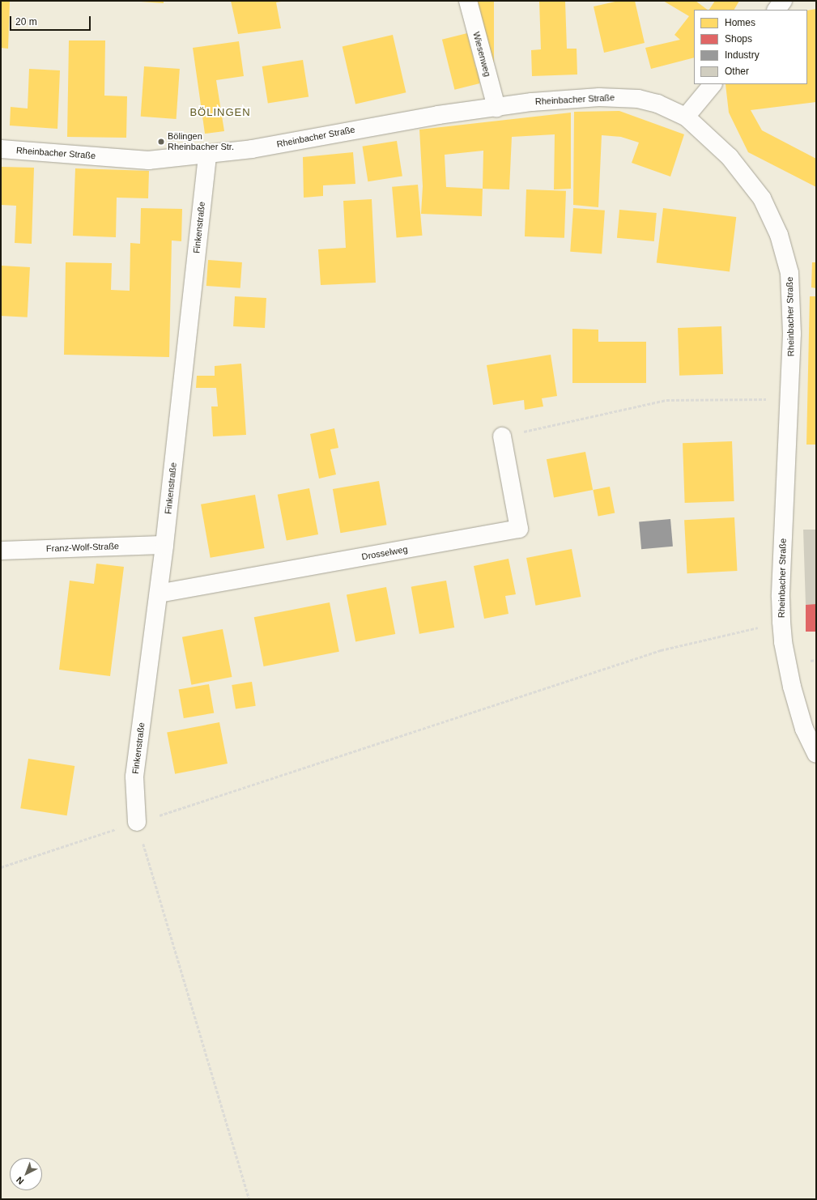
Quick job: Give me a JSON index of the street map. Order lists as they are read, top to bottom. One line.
{"streets":{"street":["Wiesenweg","Rheinbacher Straße","Finkenstraße","Franz-Wolf-Straße","Drosselweg"]},"crossings":[["Wiesenweg","Rheinbacher Straße"],["Rheinbacher Straße","Finkenstraße"],["Finkenstraße","Franz-Wolf-Straße"],["Finkenstraße","Drosselweg"]],"districts":["BÖLINGEN"],"places":["Bölingen Rheinbacher Str."],"legend":["Homes","Shops","Industry","Other"],"scale_bar":"20 m","north":"bottom left"}
